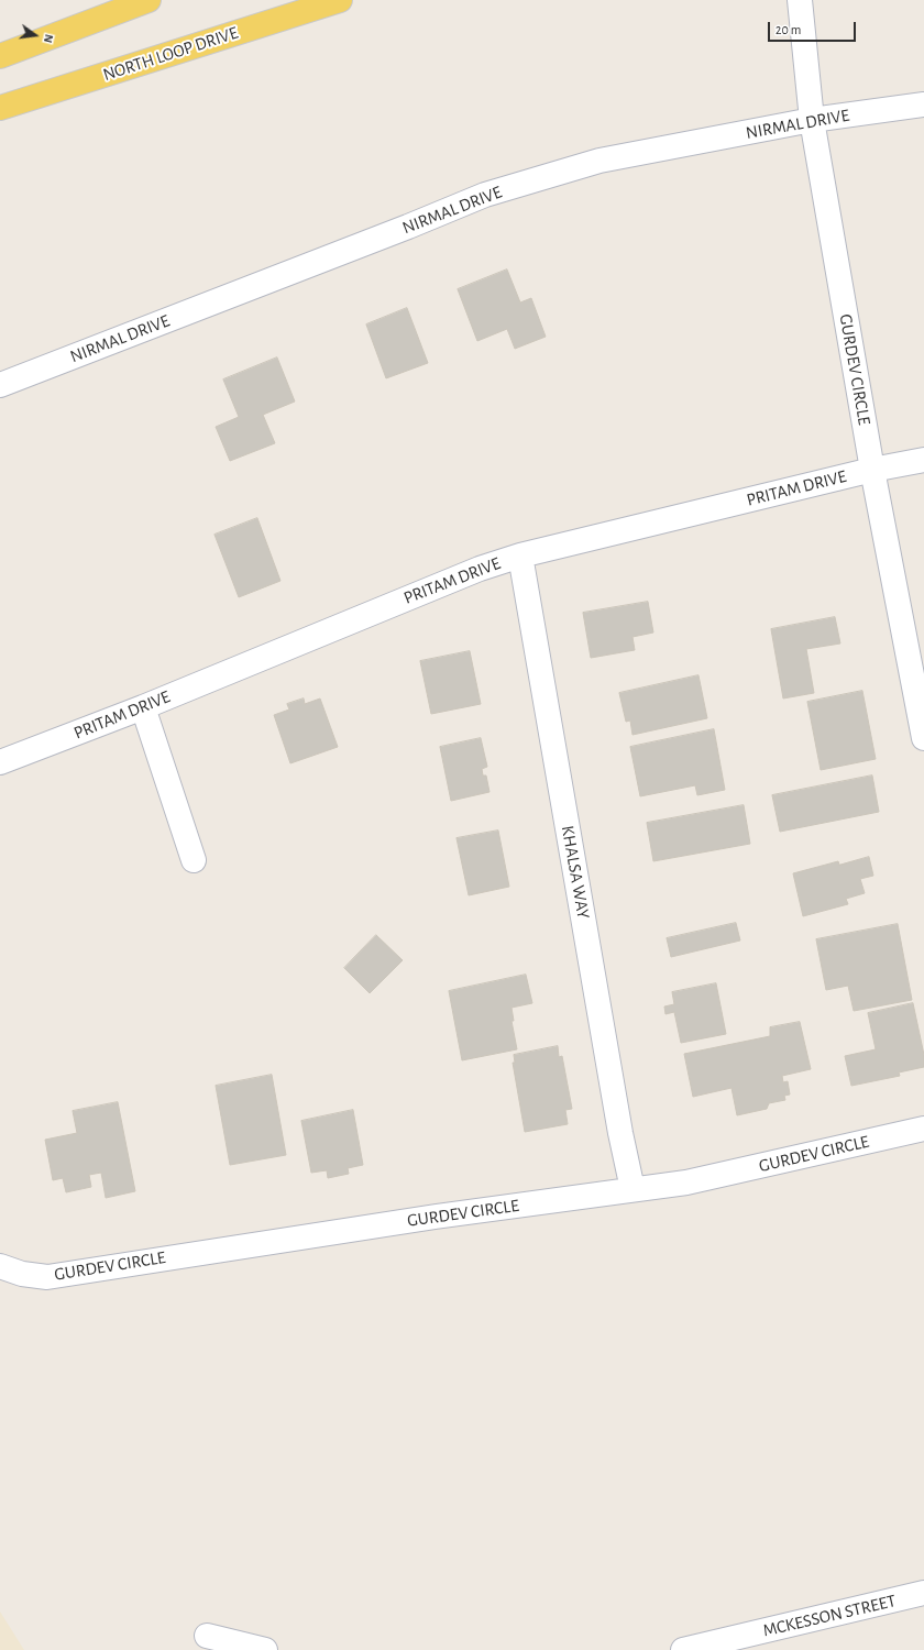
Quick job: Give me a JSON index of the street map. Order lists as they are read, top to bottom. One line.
{"streets":{"main road":["NORTH LOOP DRIVE"],"street":["NIRMAL DRIVE","GURDEV CIRCLE","PRITAM DRIVE","KHALSA WAY","MCKESSON STREET"]},"crossings":[["NIRMAL DRIVE","GURDEV CIRCLE"],["GURDEV CIRCLE","PRITAM DRIVE"],["GURDEV CIRCLE","KHALSA WAY"],["PRITAM DRIVE","KHALSA WAY"]],"scale_bar":"20 m","north":"right"}
